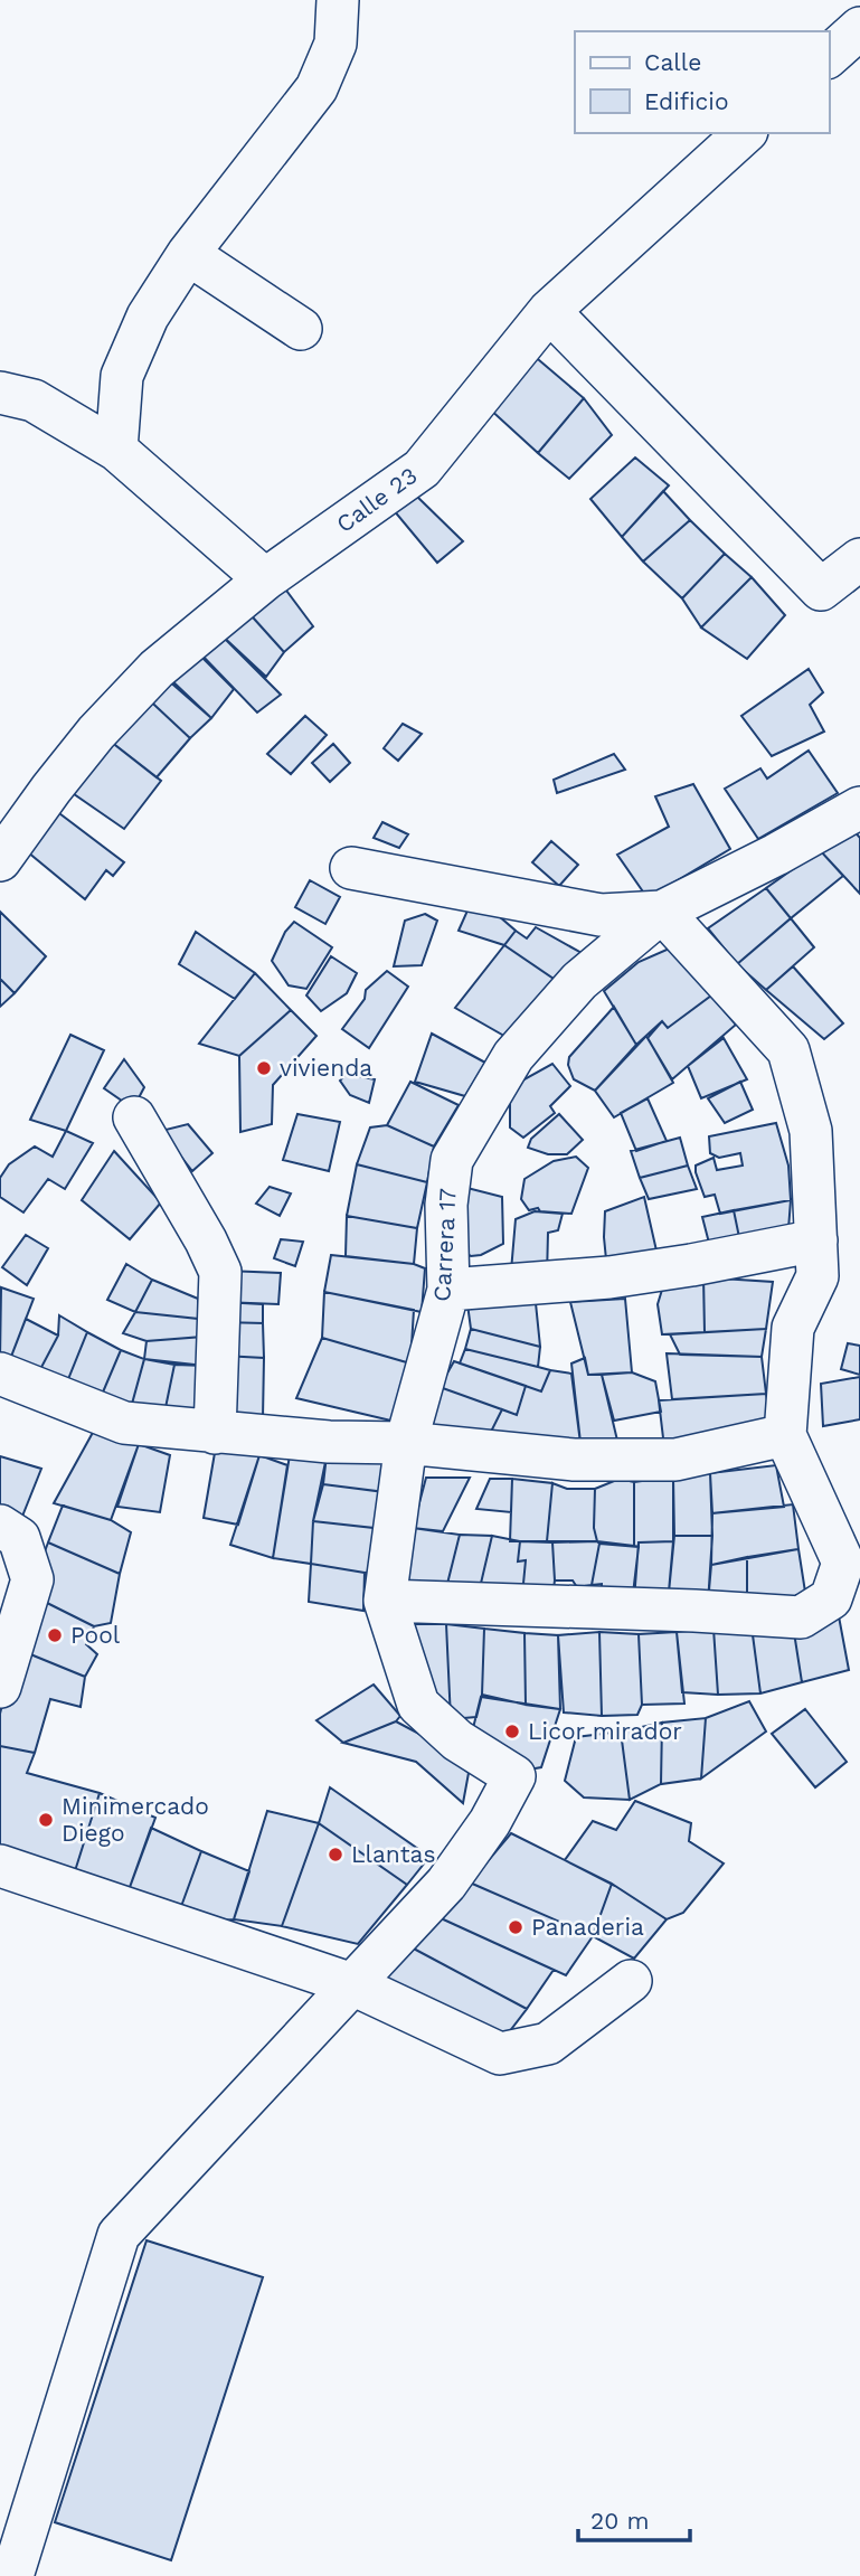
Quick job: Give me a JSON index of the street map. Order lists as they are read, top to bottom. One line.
{"streets":{"street":["Calle 23","Carrera 17"]},"places":["vivienda","Pool","Licor mirador","Minimercado Diego","Llantas","Panaderia"],"legend":["Calle","Edificio"],"scale_bar":"20 m"}
